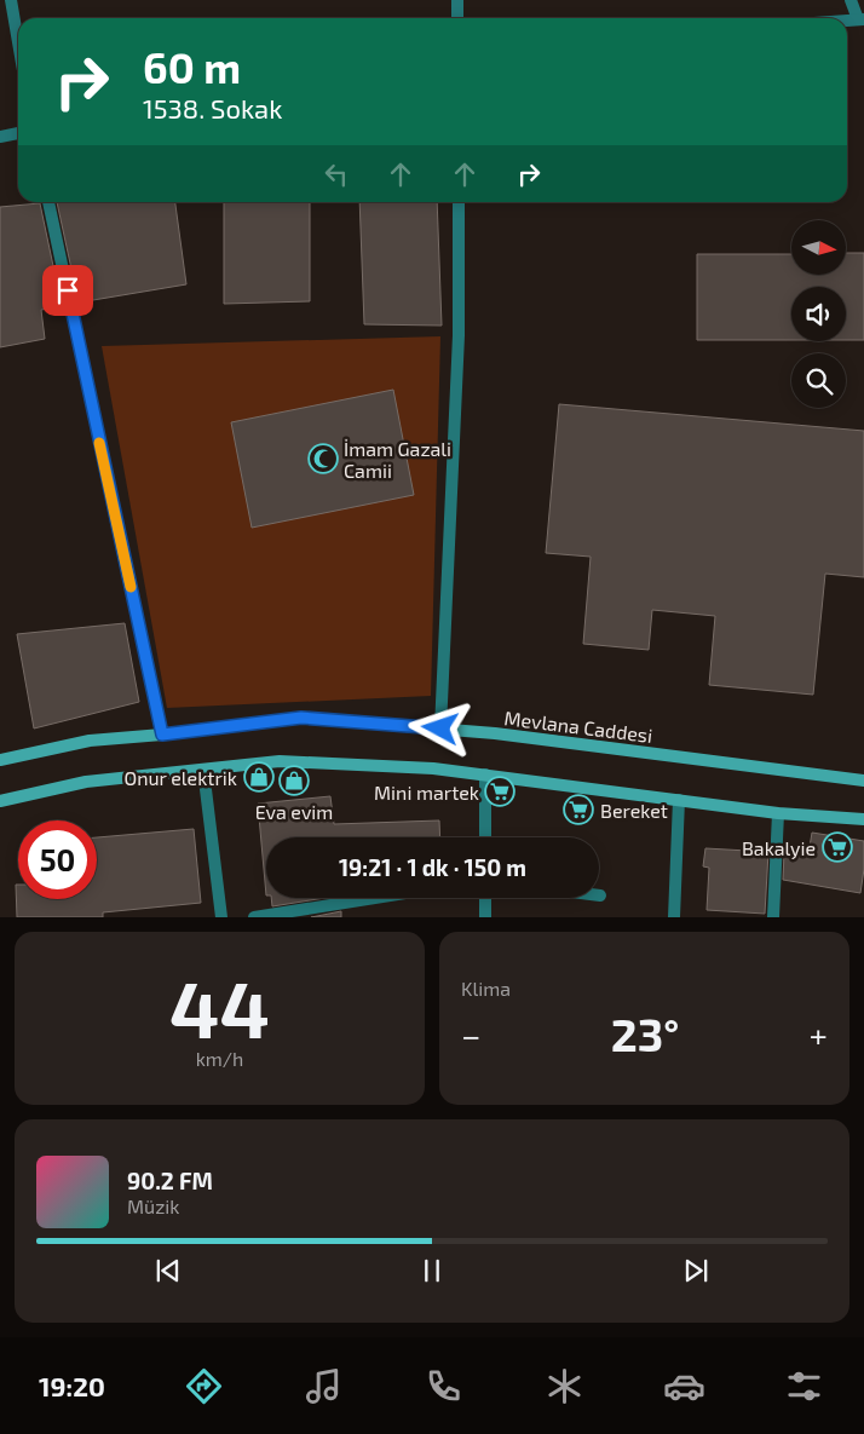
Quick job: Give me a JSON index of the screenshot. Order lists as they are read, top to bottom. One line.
{"streets":{"main road":["Mevlana Caddesi"]},"places":{"mosque":["İmam Gazali Camii"],"shop":["Onur elektrik","Eva evim"],"supermarket":["Mini martek","Bereket","Bakalyie"]},"north":"right","page":{"turn":["60 m","1538. Sokak"],"limit":"50","trip":"19:21 · 1 dk · 150 m","tile":[["44","km/h"],"Klima"],"heat":["−","23°","+"],"song":["90.2 FM","Müzik"],"tabs":"19:20"}}
